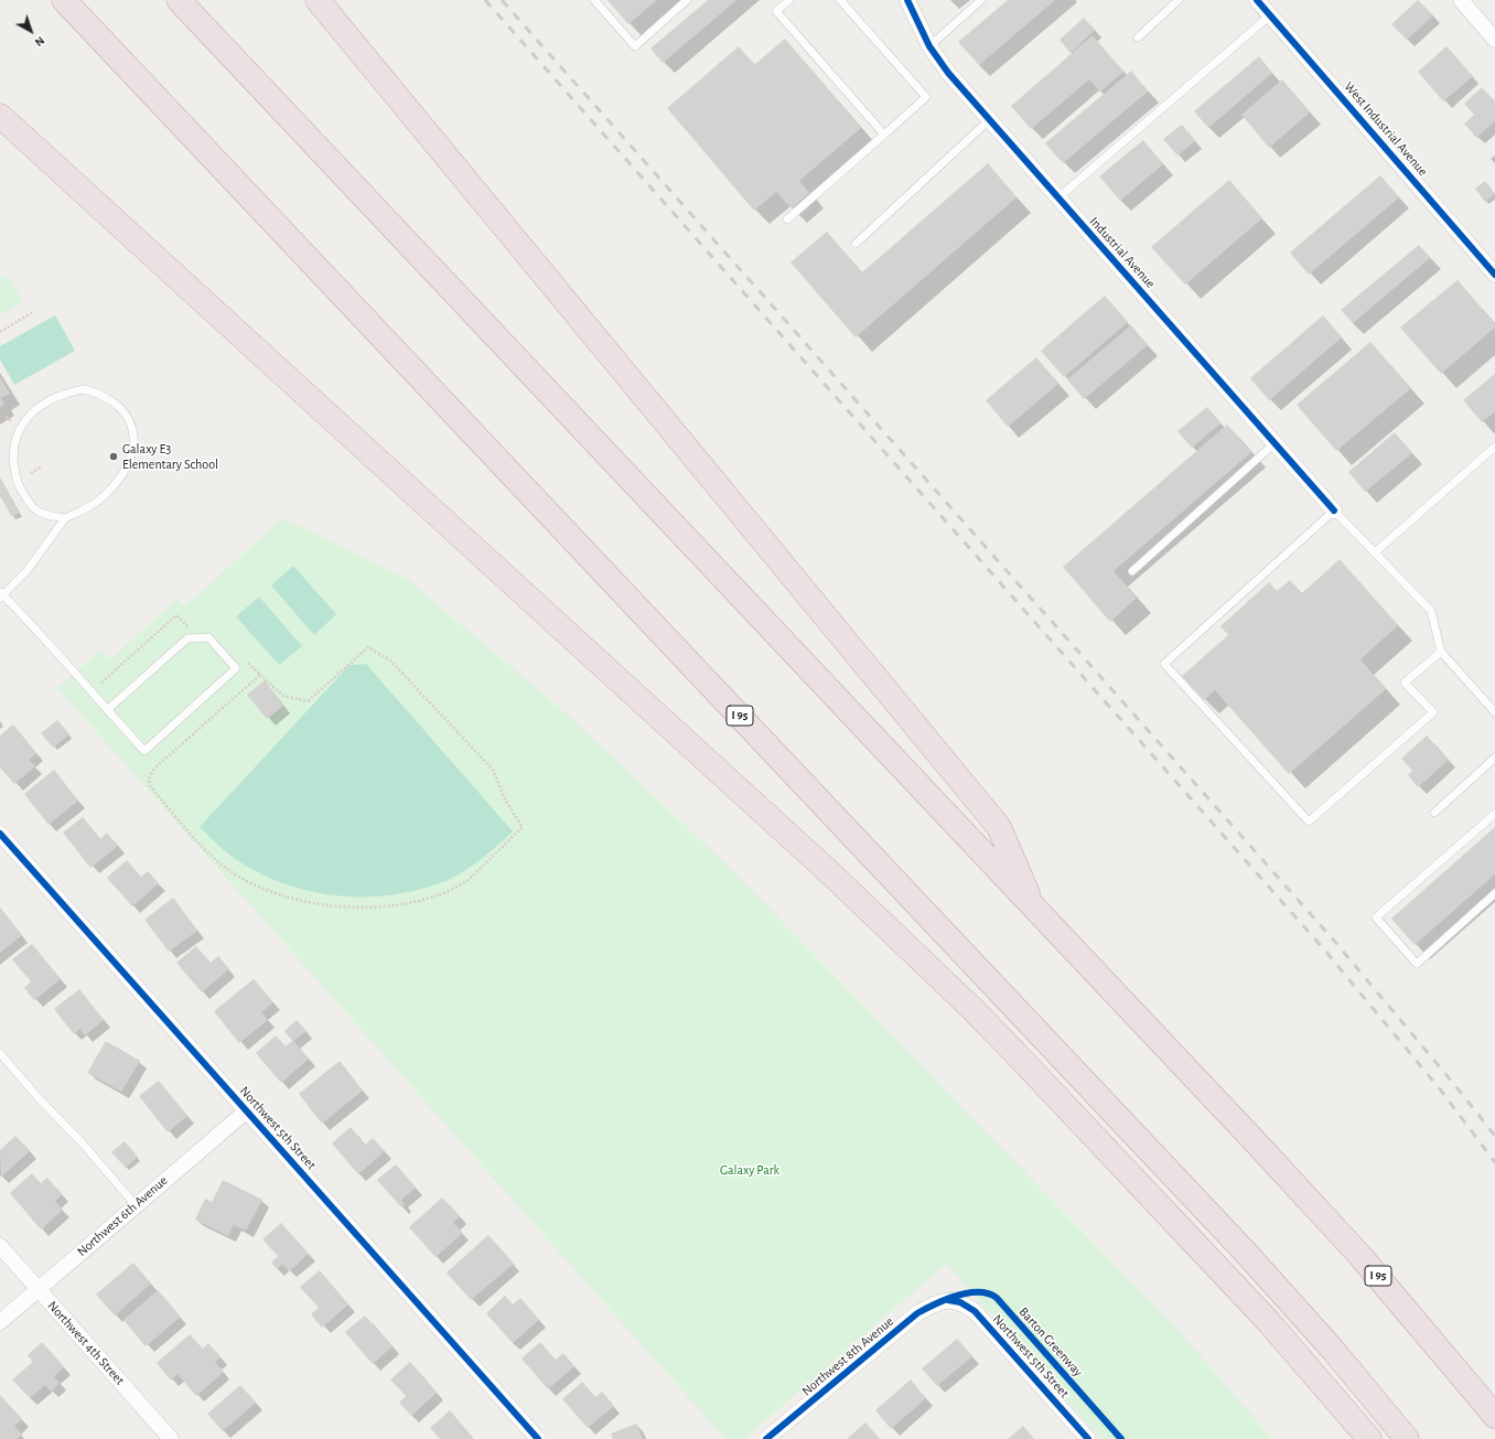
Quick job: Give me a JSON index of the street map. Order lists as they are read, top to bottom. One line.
{"streets":{"highway":["I 95"],"street":["West Industrial Avenue","Industrial Avenue","Northwest 5th Street","Northwest 6th Avenue","Northwest 4th Street","Northwest 8th Avenue"],"cycle path":["Barton Greenway"]},"crossings":[["Northwest 5th Street","Northwest 6th Avenue"],["Northwest 5th Street","Northwest 8th Avenue"],["Northwest 6th Avenue","Northwest 4th Street"]],"parks":["Galaxy Park"],"places":["Galaxy E3 Elementary School"],"north":"bottom right"}
